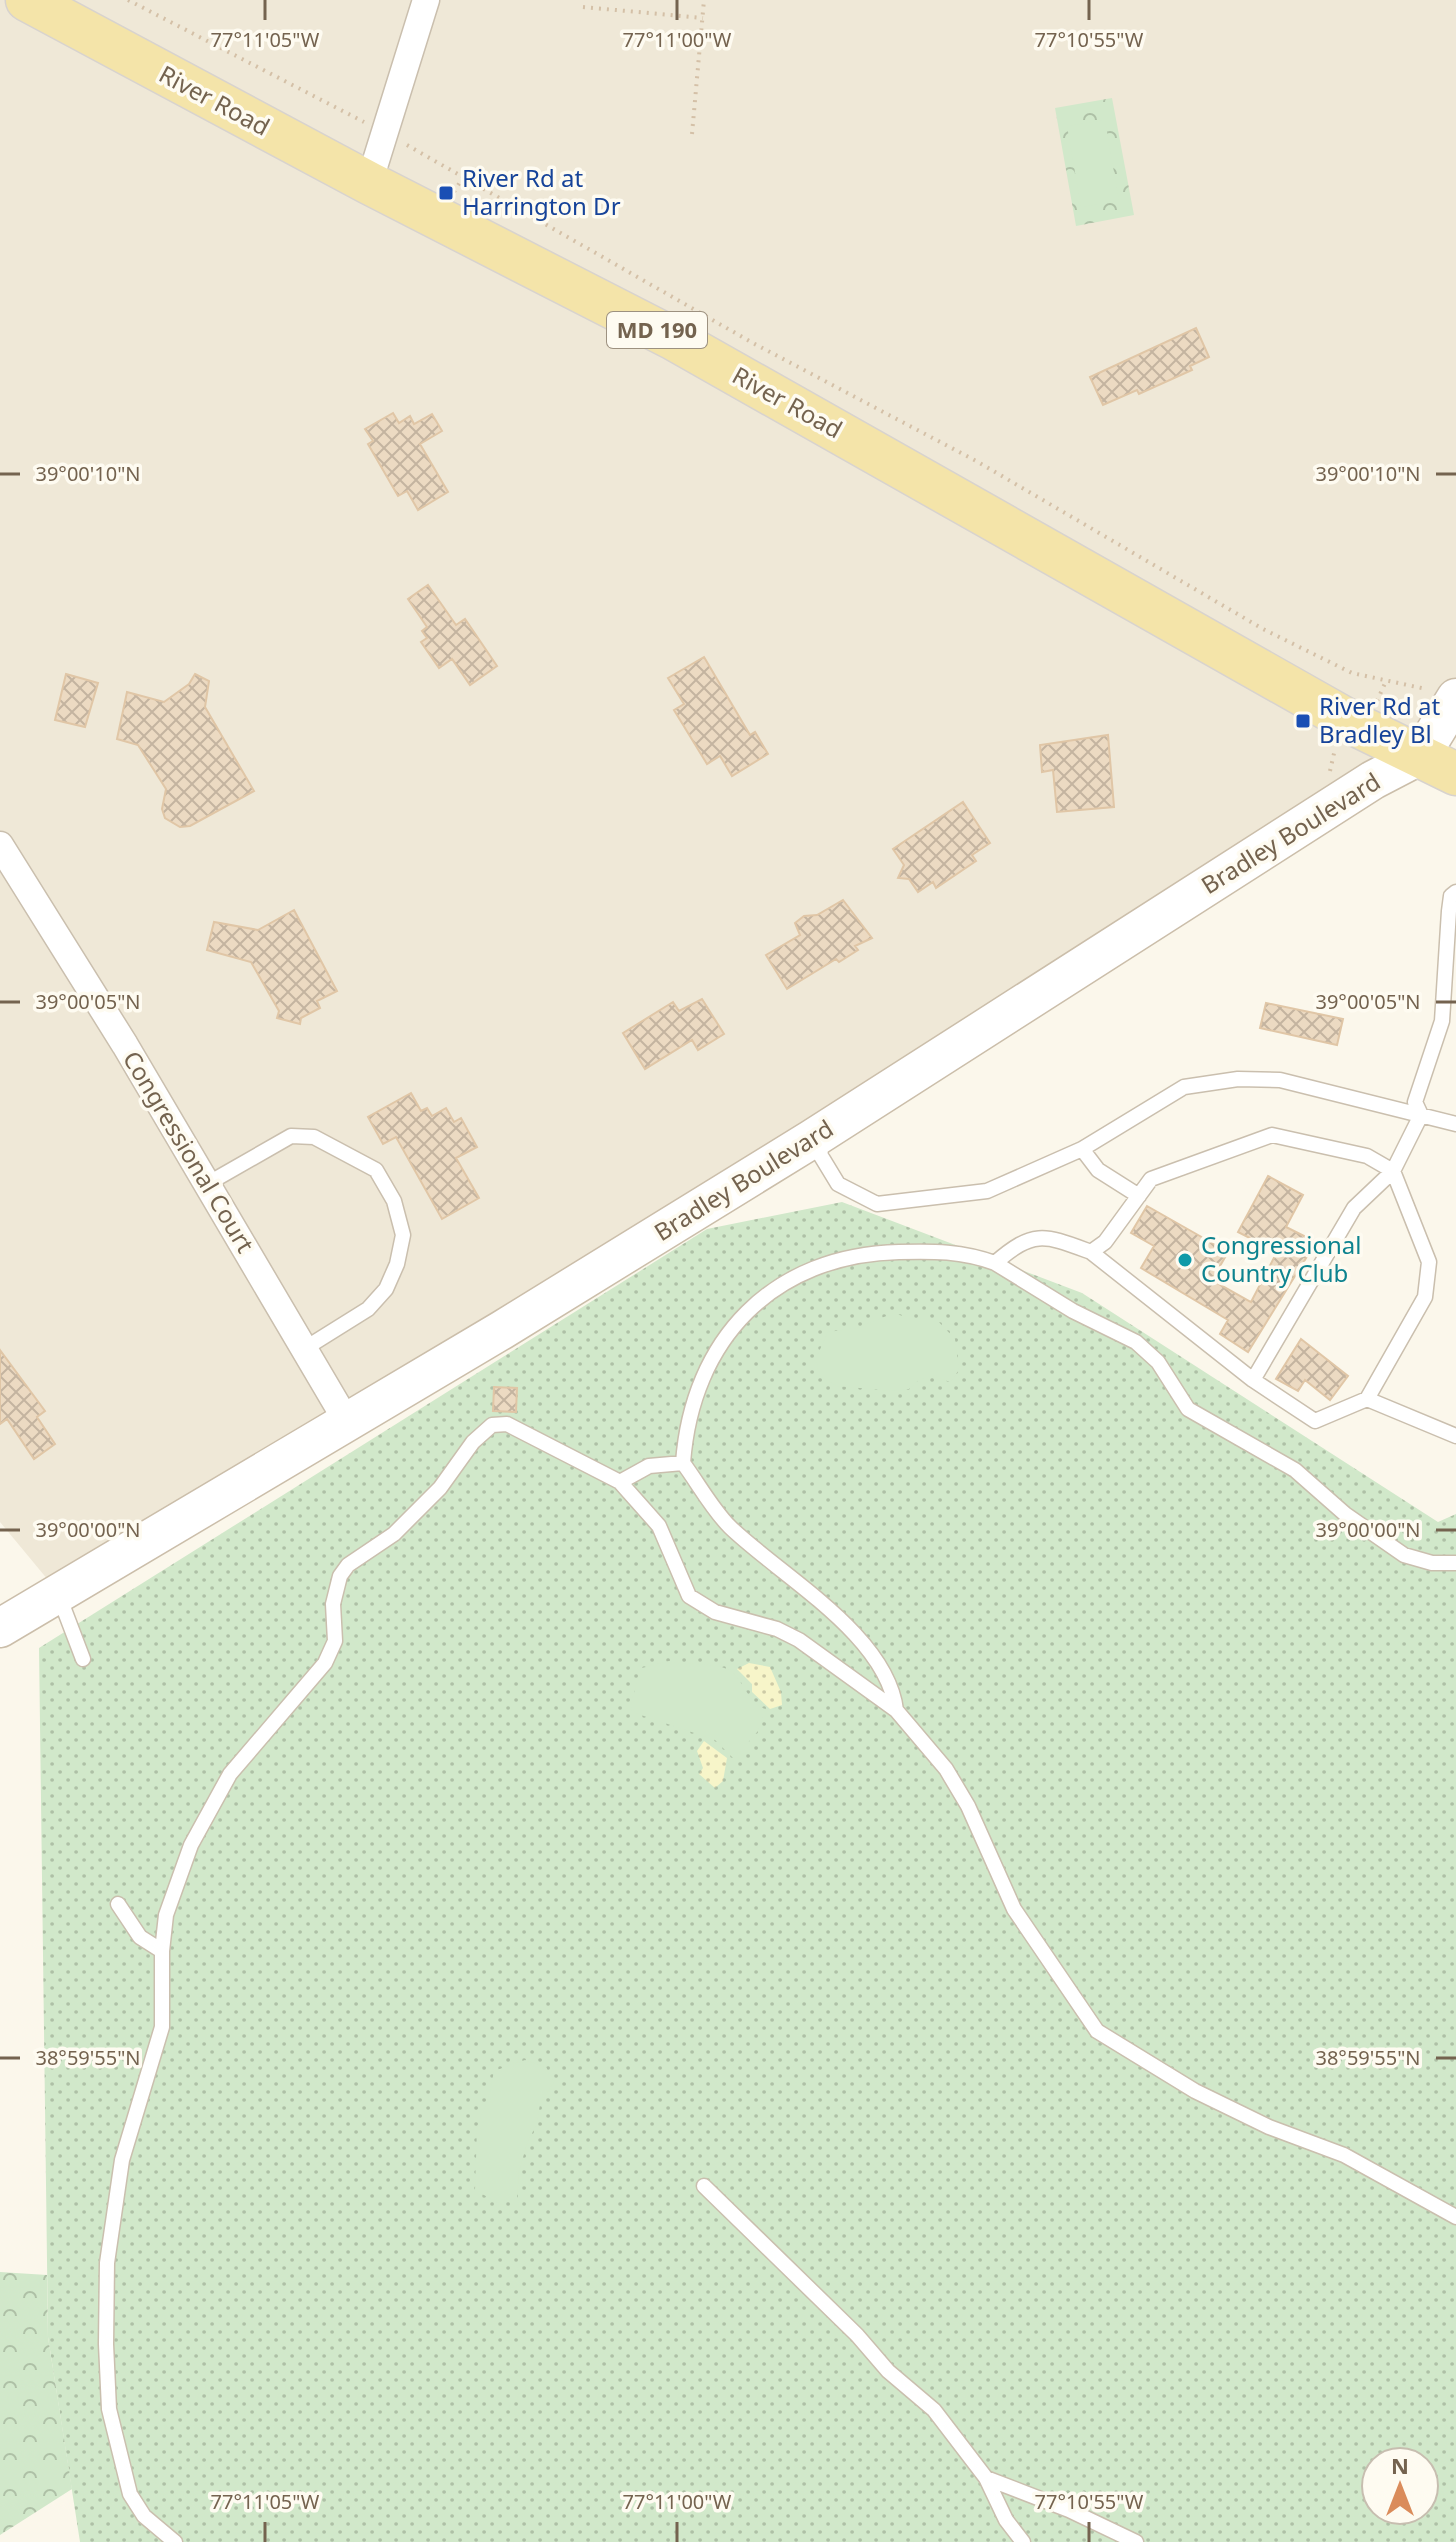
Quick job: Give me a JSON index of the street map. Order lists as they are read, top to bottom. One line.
{"streets":{"main road":["River Road","MD 190","Bradley Boulevard"],"street":["Congressional Court"]},"crossings":[["River Road","Bradley Boulevard"],["Bradley Boulevard","Congressional Court"]],"places":{"transit":["River Rd at Harrington Dr","River Rd at Bradley Bl"],"other":["Congressional Country Club"]},"north":"top","coordinates":["77°11'05\"W","77°11'00\"W","77°10'55\"W","39°00'10\"N","39°00'05\"N","39°00'00\"N","38°59'55\"N"]}
